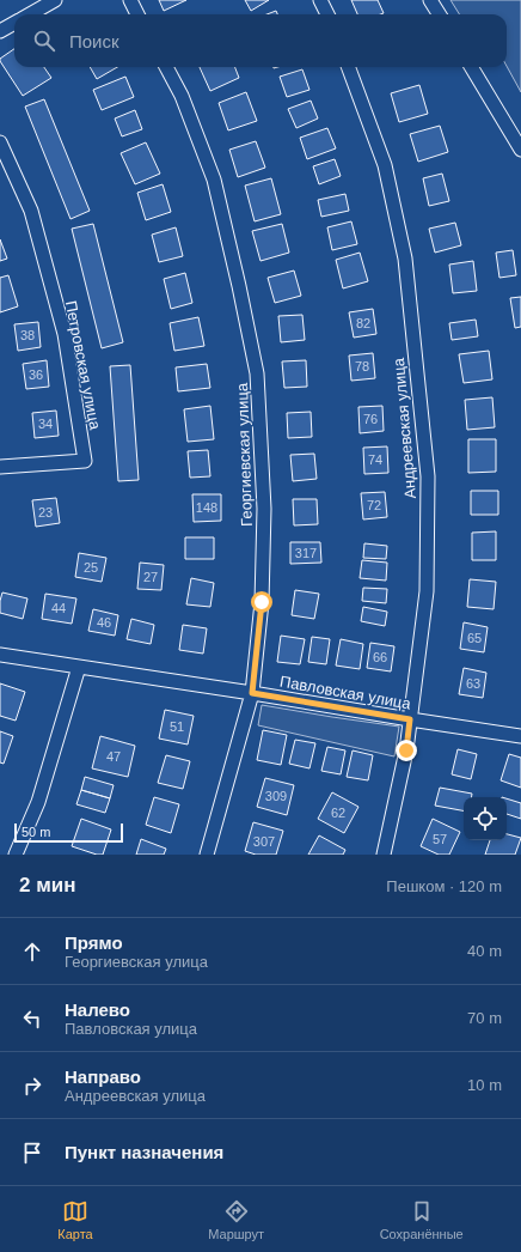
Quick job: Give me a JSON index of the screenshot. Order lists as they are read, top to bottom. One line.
{"streets":{"street":["Петровская улица","Андреевская улица","Георгиевская улица","Павловская улица"]},"crossings":[["Андреевская улица","Павловская улица"],["Георгиевская улица","Павловская улица"]],"house_numbers":["82","38","78","36","76","34","74","72","148","23","317","25","27","44","46","65","66","63","51","47","309","62","57","307"],"scale_bar":"50 m","page":{"search":"Поиск","scale":"50 m","heading":["2 мин","Пешком · 120 m"],"list":[["Прямо","Георгиевская улица","40 m"],["Налево","Павловская улица","70 m"],["Направо","Андреевская улица","10 m"],"Пункт назначения"],"nav":["Карта","Маршрут","Сохранённые"]}}
